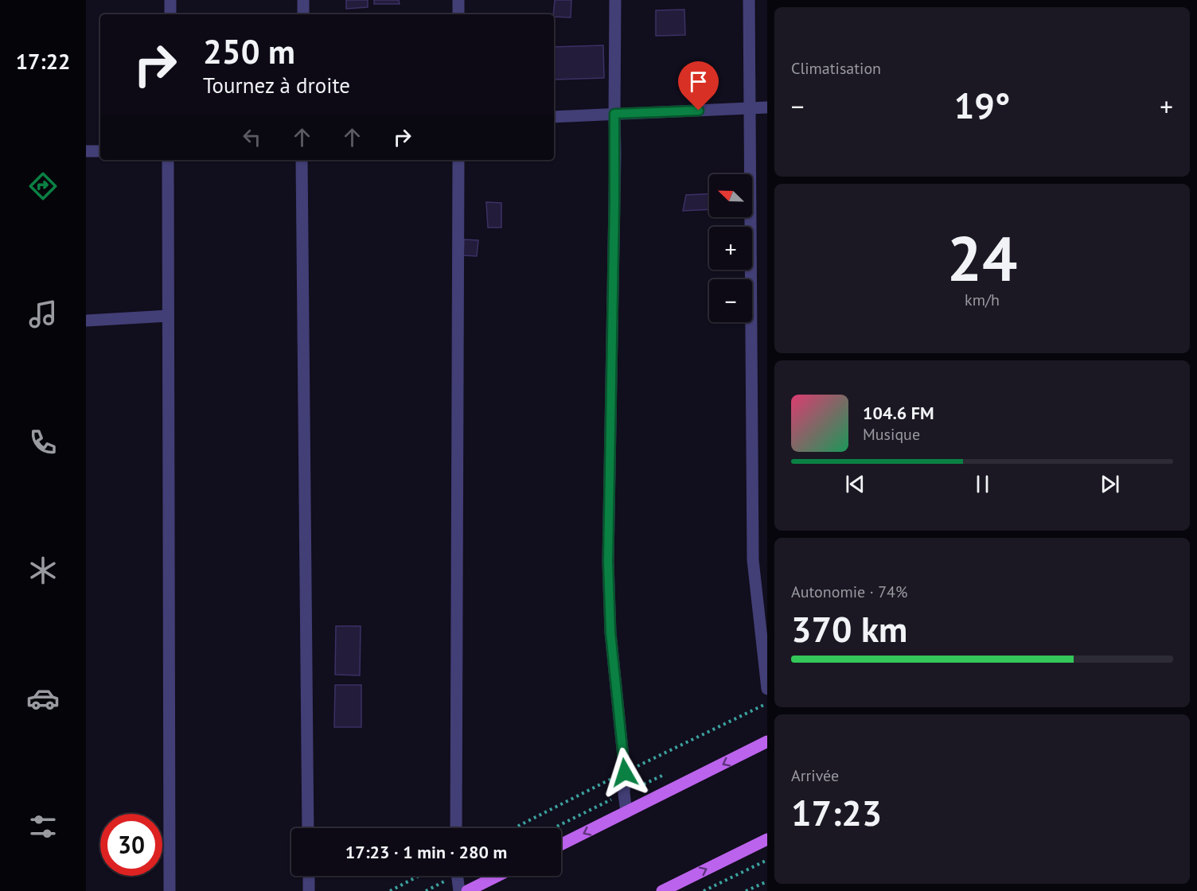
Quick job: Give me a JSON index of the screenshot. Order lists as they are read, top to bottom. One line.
{"north":"top left","page":{"tabs":"17:22","tile":["Climatisation",["24","km/h"],["Autonomie · 74%","370 km"],["Arrivée","17:23"]],"turn":["250 m","Tournez à droite"],"heat":["−","19°","+"],"map_buttons":["+","−"],"song":["104.6 FM","Musique"],"limit":"30","trip":"17:23 · 1 min · 280 m"}}
